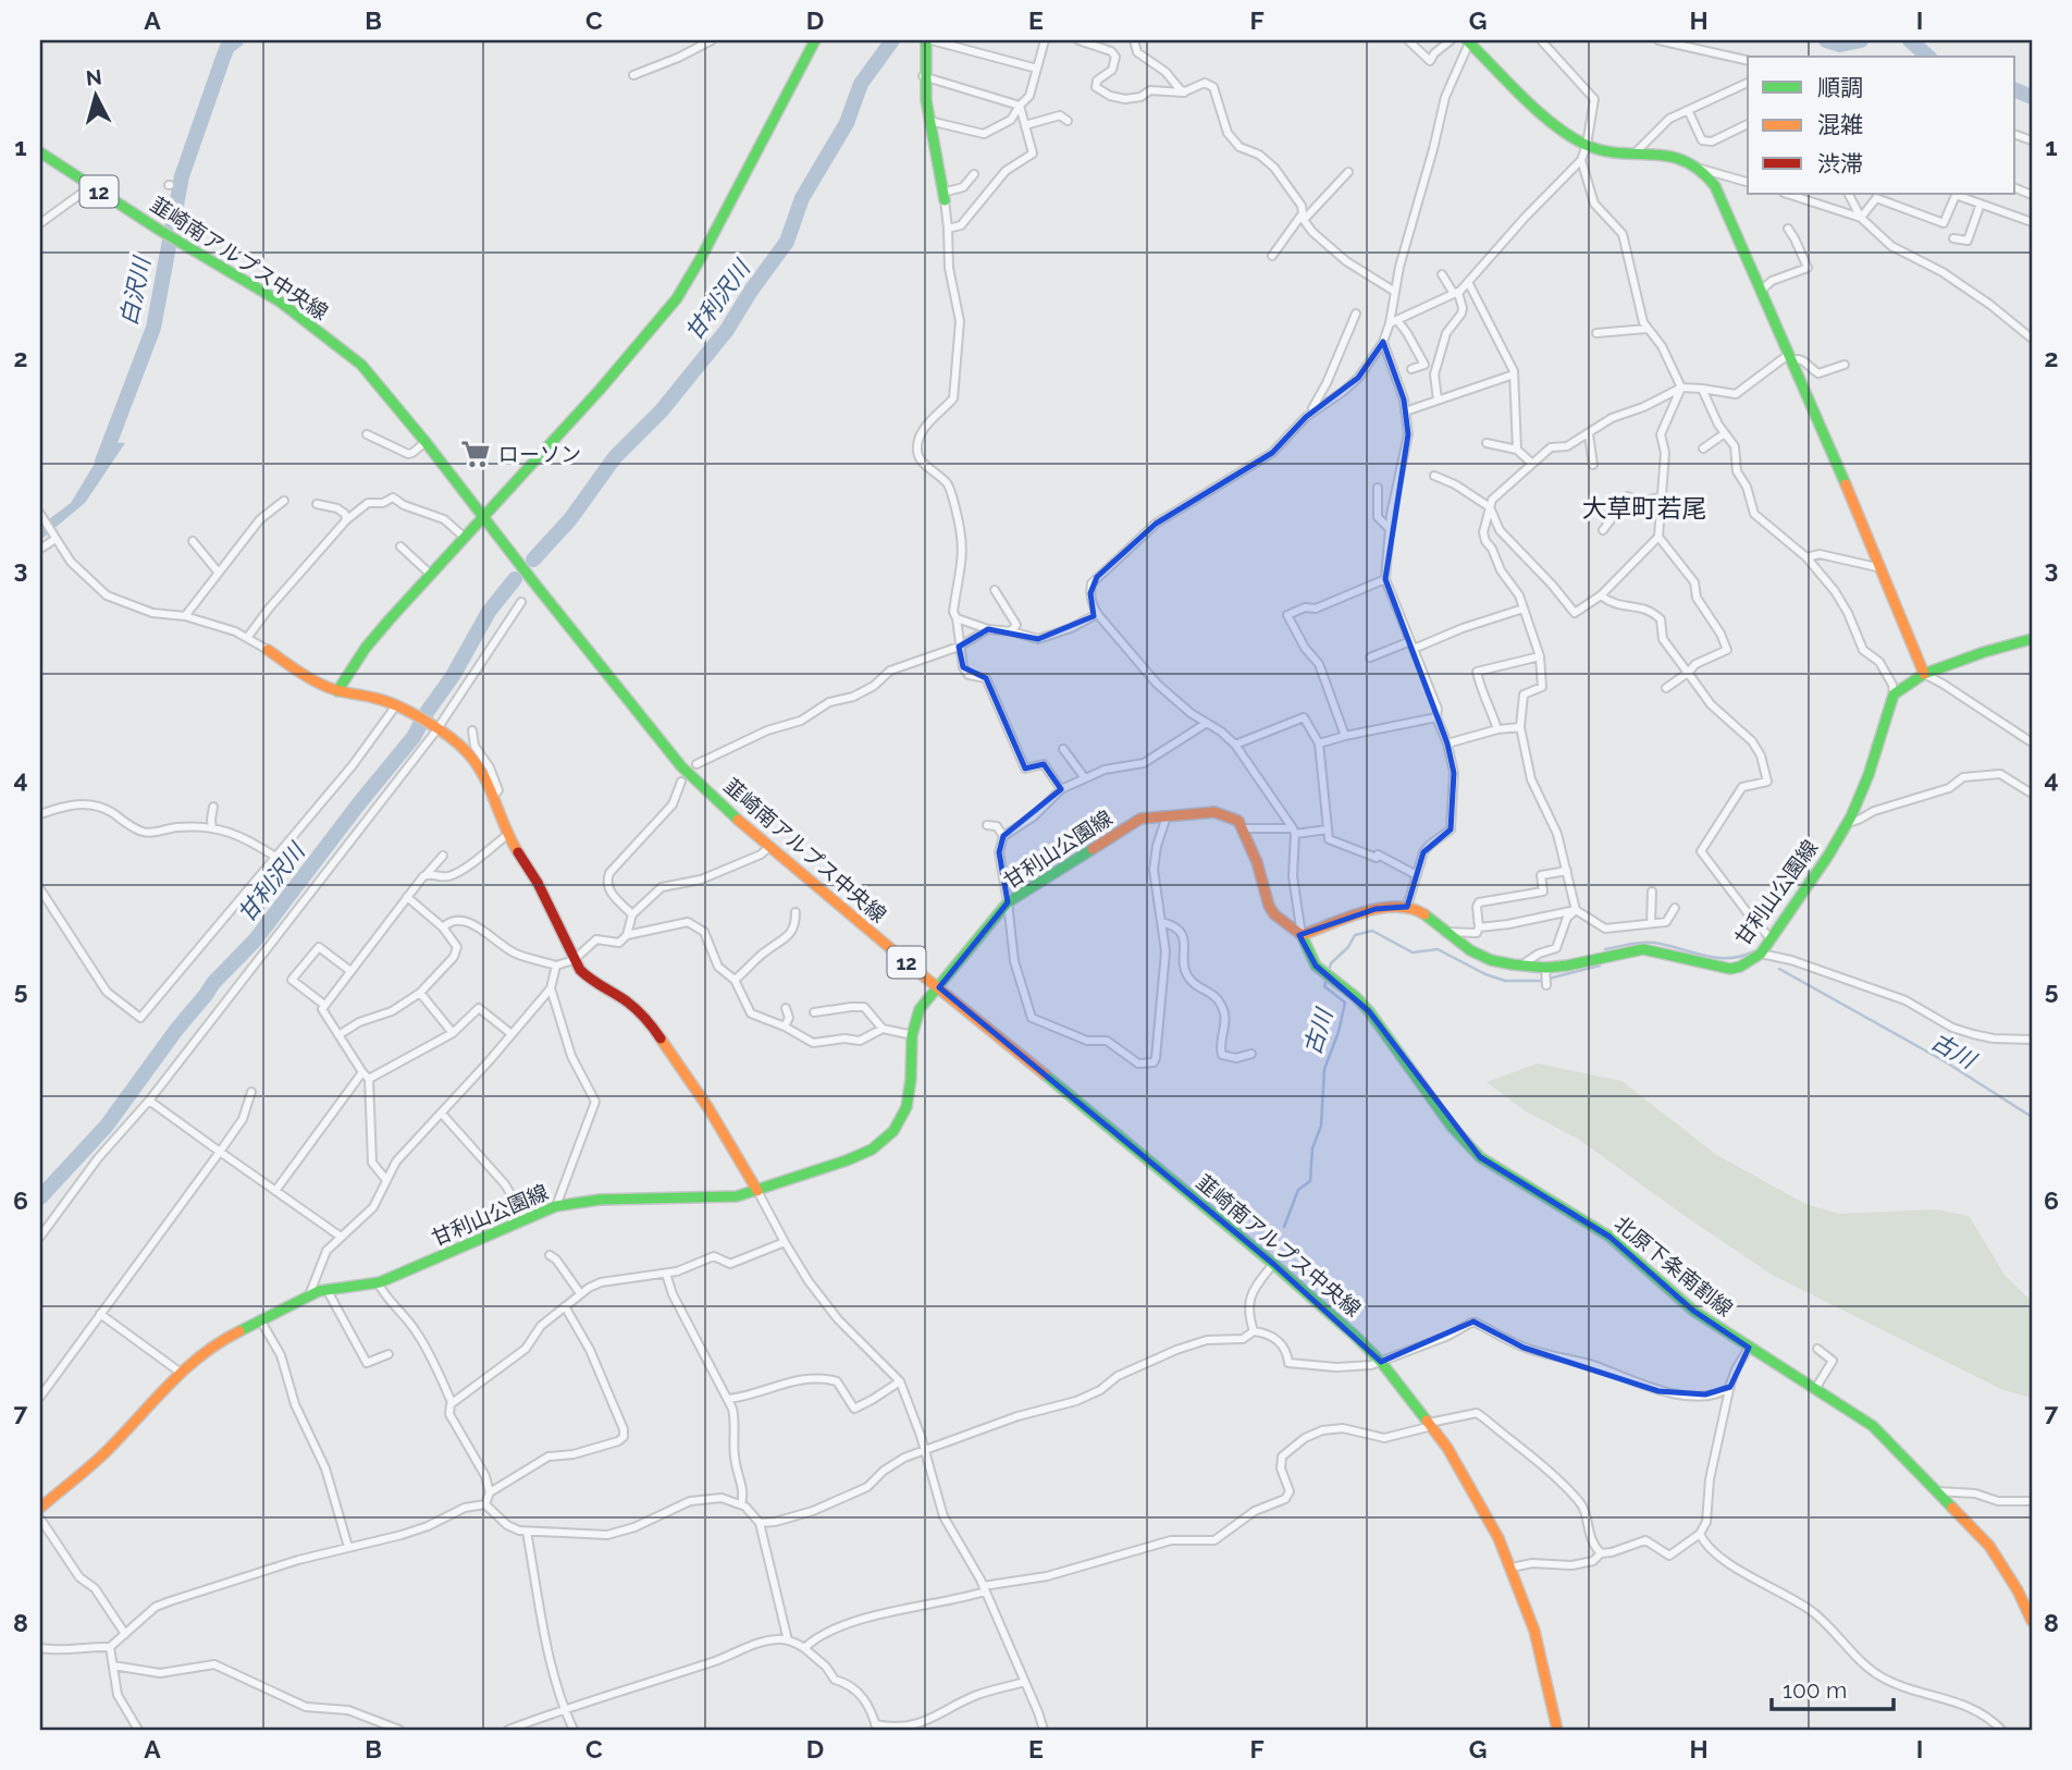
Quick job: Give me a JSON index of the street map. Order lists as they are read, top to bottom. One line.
{"streets":{"main road":["12","韮崎南アルプス中央線","甘利山公園線","北原下条南割線"]},"crossings":[["韮崎南アルプス中央線","甘利山公園線"]],"districts":["大草町若尾"],"water":["白沢川","甘利沢川","古川"],"places":{"supermarket":["ローソン"]},"legend":["順調","混雑","渋滞"],"scale_bar":"100 m","north":"top","grid":{"columns":["A","B","C","D","E","F","G","H","I"],"rows":["1","2","3","4","5","6","7","8"]}}
